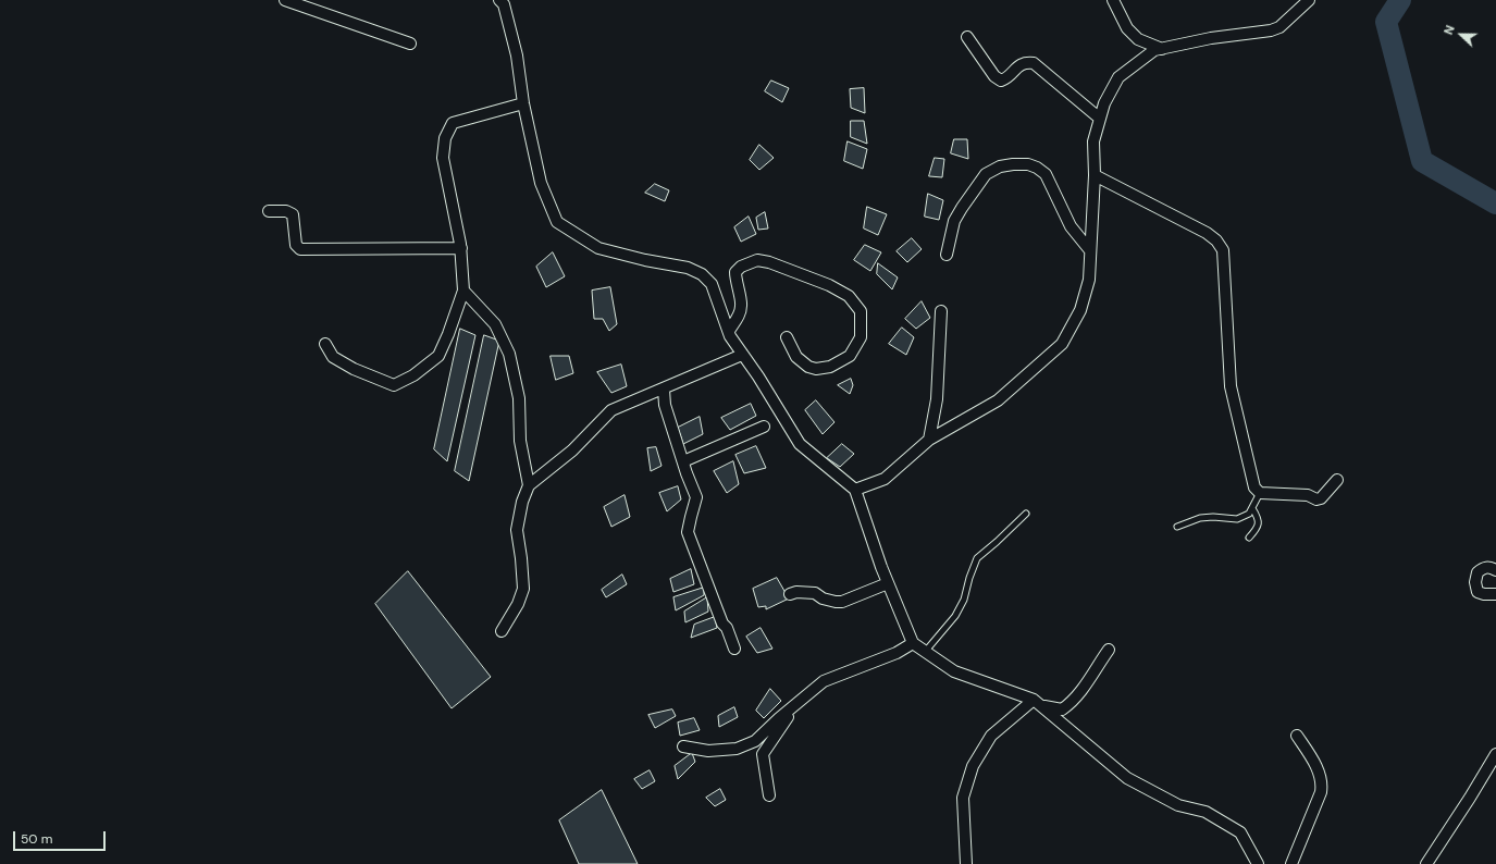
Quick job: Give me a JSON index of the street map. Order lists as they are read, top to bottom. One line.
{"scale_bar":"50 m","north":"left"}
